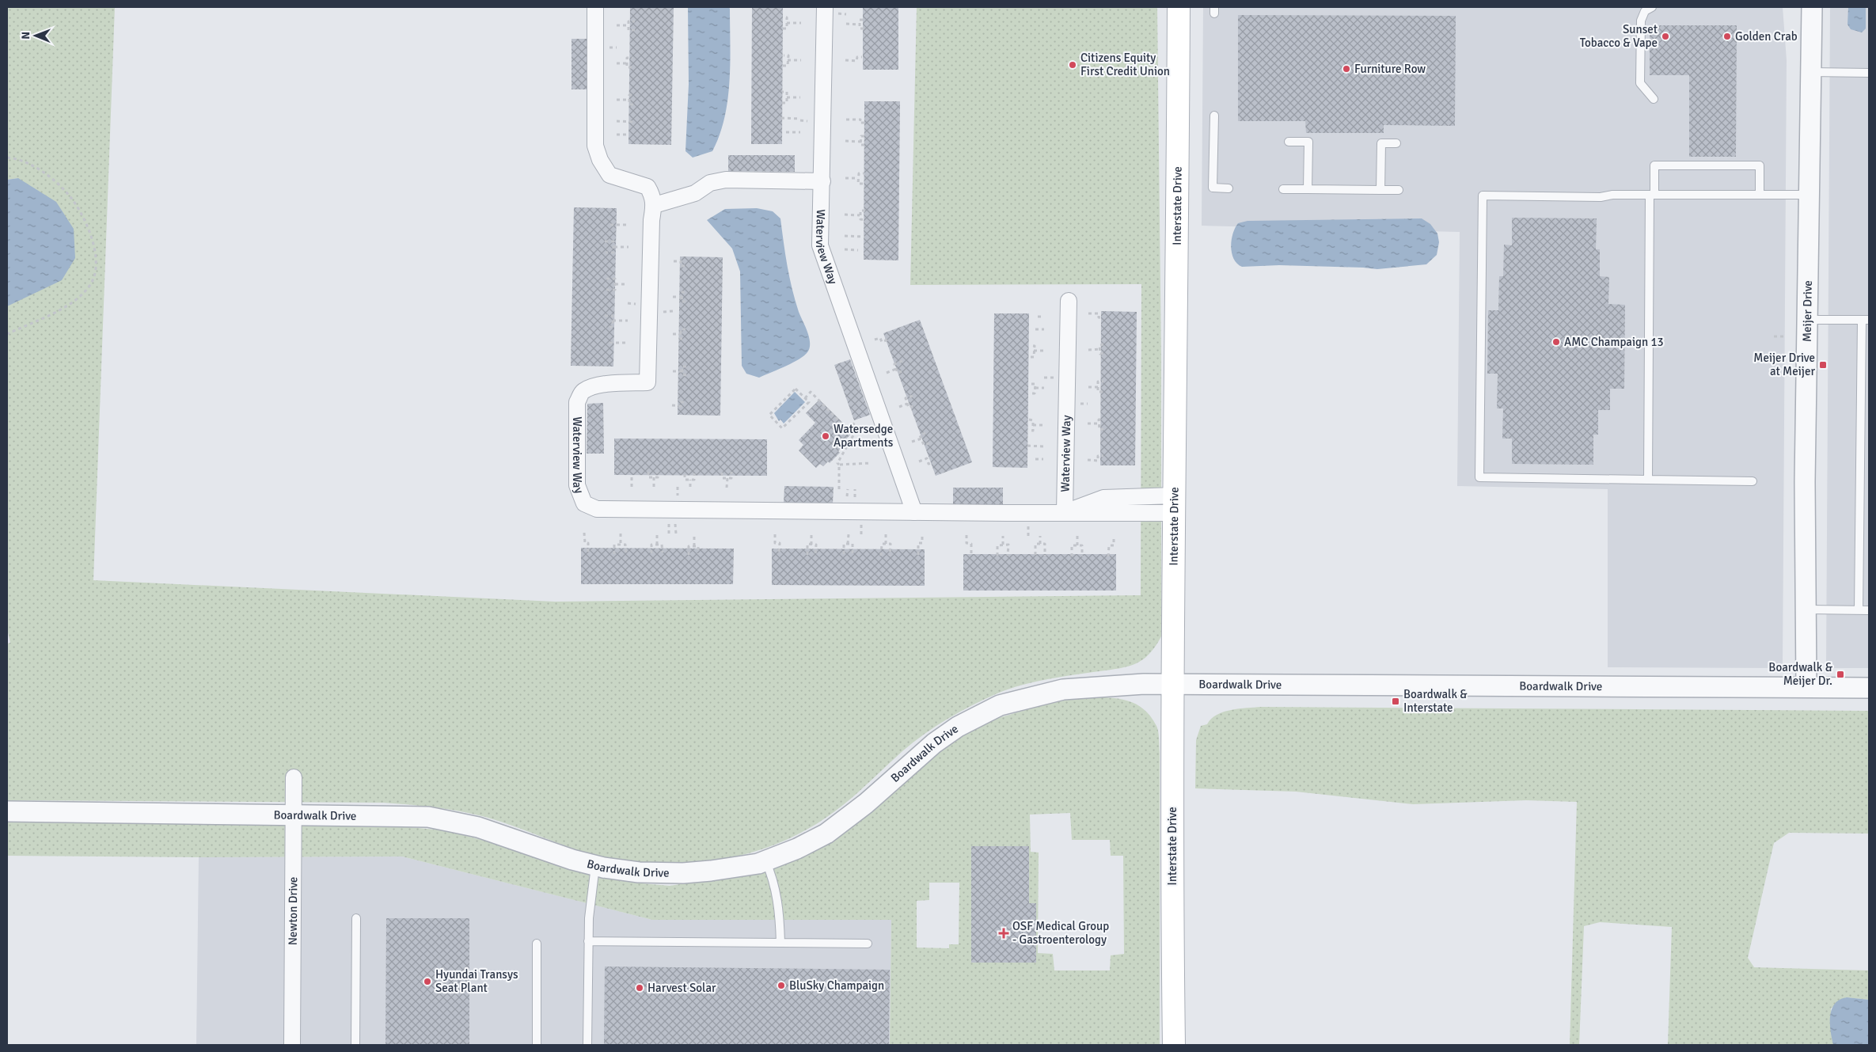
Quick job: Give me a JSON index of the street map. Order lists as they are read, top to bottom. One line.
{"streets":{"main road":["Interstate Drive"],"street":["Waterview Way","Meijer Drive","Boardwalk Drive","Newton Drive"]},"crossings":[["Interstate Drive","Waterview Way"],["Interstate Drive","Boardwalk Drive"],["Meijer Drive","Boardwalk Drive"],["Boardwalk Drive","Newton Drive"]],"places":{"other":["Sunset Tobacco & Vape","Golden Crab","Citizens Equity First Credit Union","Furniture Row","AMC Champaign 13","Watersedge Apartments","Hyundai Transys Seat Plant","BluSky Champaign","Harvest Solar"],"transit":["Meijer Drive at Meijer","Boardwalk & Meijer Dr.","Boardwalk & Interstate"],"health":["OSF Medical Group - Gastroenterology"]},"north":"left"}
